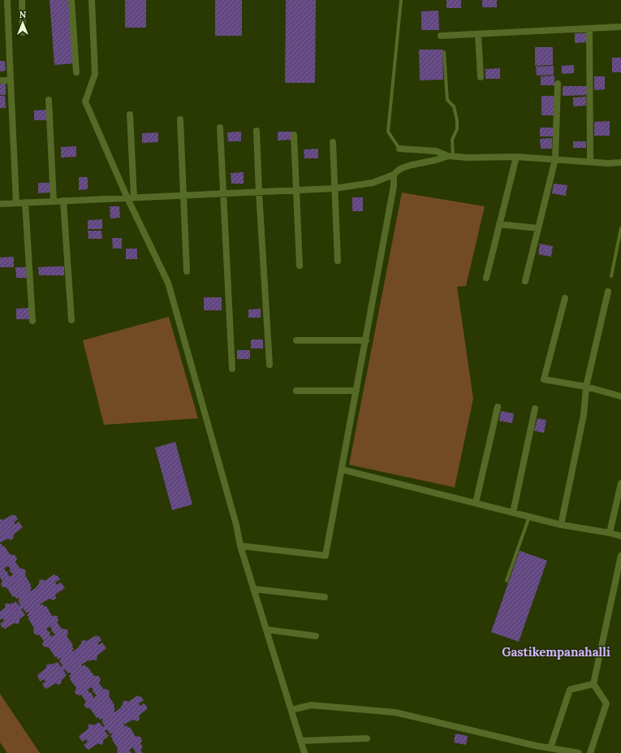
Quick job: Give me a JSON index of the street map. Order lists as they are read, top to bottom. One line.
{"districts":["Gastikempanahalli"],"north":"top"}
